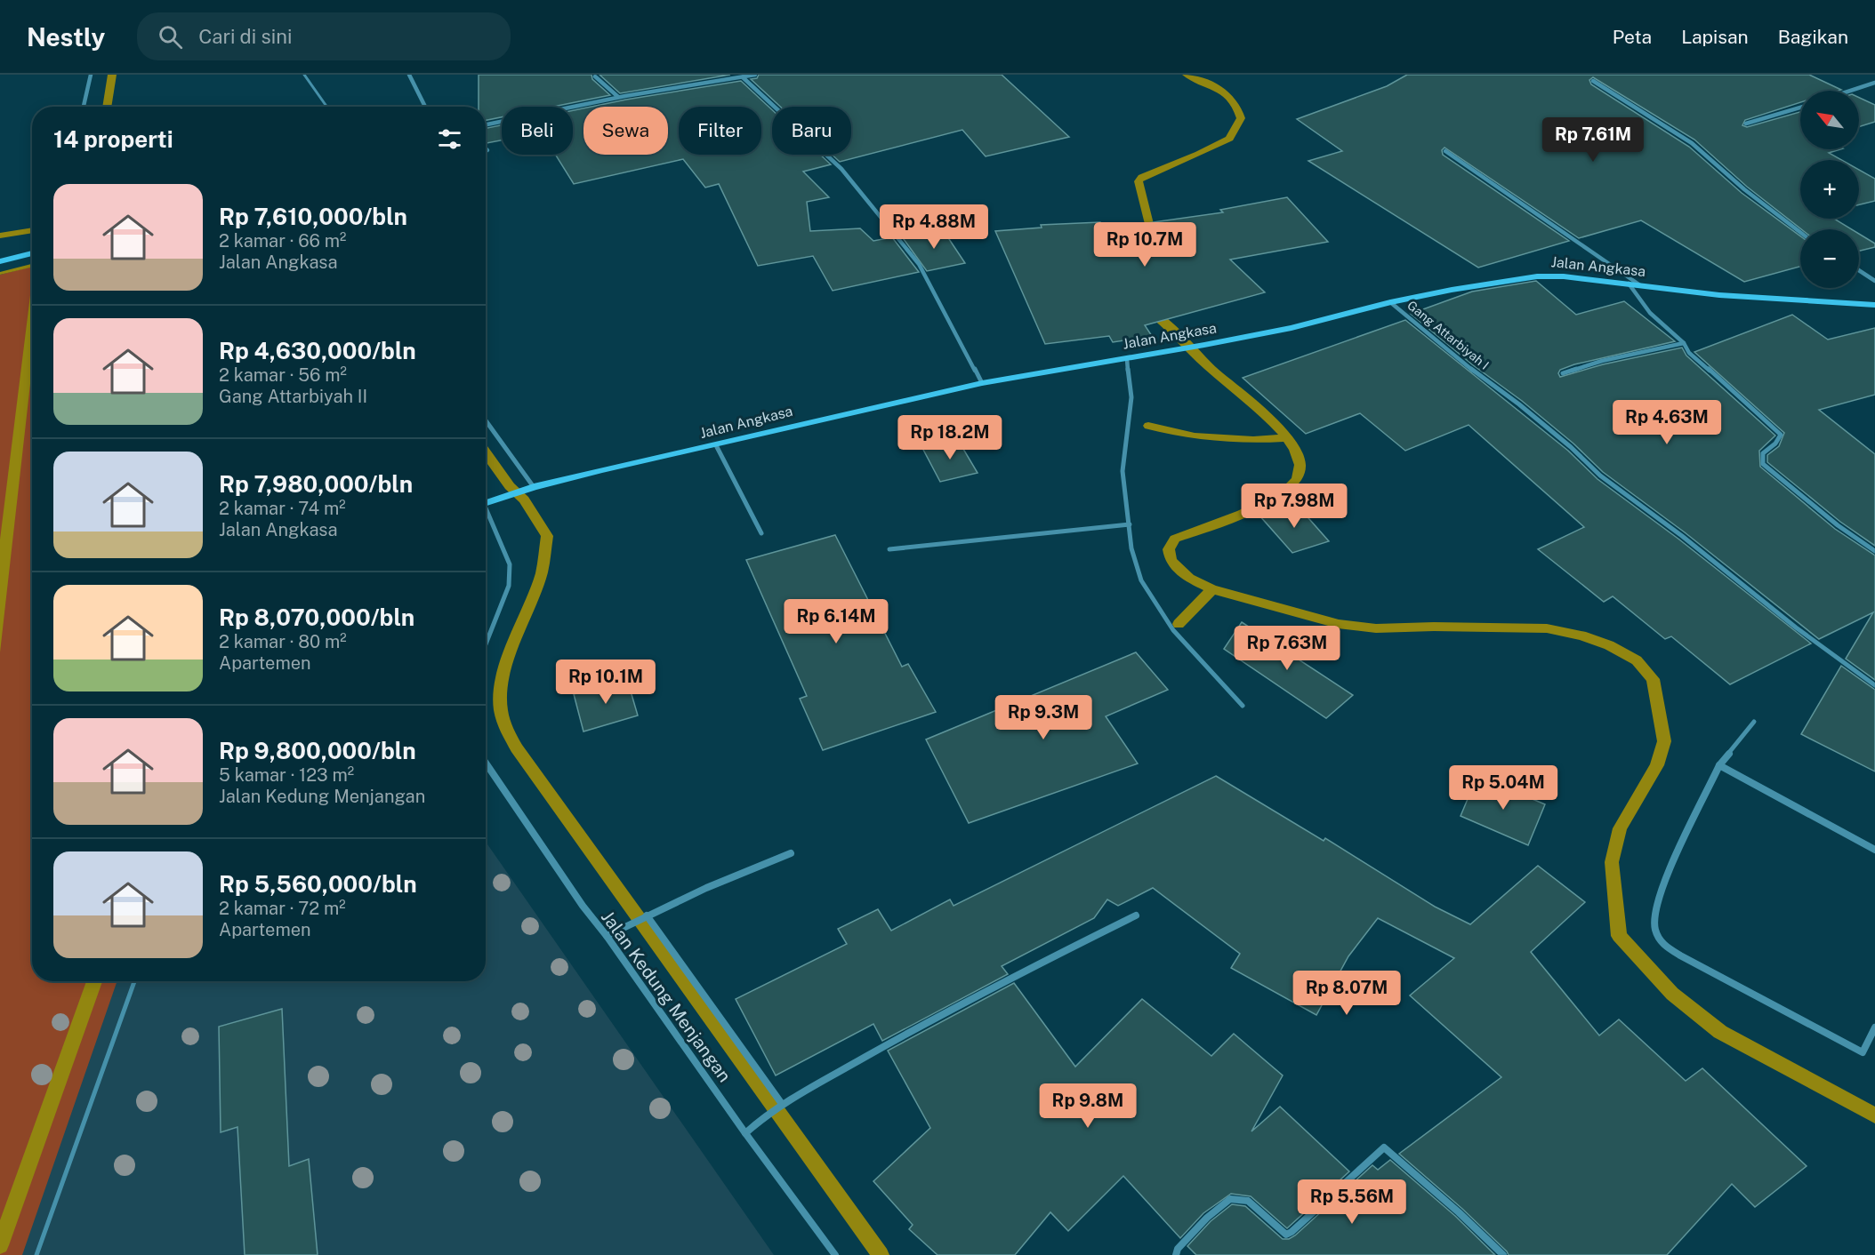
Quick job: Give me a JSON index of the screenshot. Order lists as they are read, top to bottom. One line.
{"streets":{"street":["Jalan Angkasa","Gang Attarbiyah I","Jalan Kedung Menjangan"]},"crossings":[["Jalan Angkasa","Gang Attarbiyah I"]],"north":"top left","page":{"header":"Nestly","search":"Cari di sini","nav":["Peta","Lapisan","Bagikan"],"map_buttons":["+","−"],"chip":["Beli","Sewa","Filter","Baru"],"heading":"14 properti","price":["Rp 7.61M","Rp 4.88M","Rp 10.7M","Rp 4.63M","Rp 18.2M","Rp 7.98M","Rp 6.14M","Rp 7.63M","Rp 10.1M","Rp 9.3M","Rp 5.04M","Rp 8.07M","Rp 9.8M","Rp 5.56M"],"list":[{"name":"Rp 7,610,000/bln","note":"2 kamar · 66 m² · Jalan Angkasa"},{"name":"Rp 4,630,000/bln","note":"2 kamar · 56 m² · Gang Attarbiyah II"},{"name":"Rp 7,980,000/bln","note":"2 kamar · 74 m² · Jalan Angkasa"},{"name":"Rp 8,070,000/bln","note":"2 kamar · 80 m² · Apartemen"},{"name":"Rp 9,800,000/bln","note":"5 kamar · 123 m² · Jalan Kedung Menjangan"},{"name":"Rp 5,560,000/bln","note":"2 kamar · 72 m² · Apartemen"}]}}
